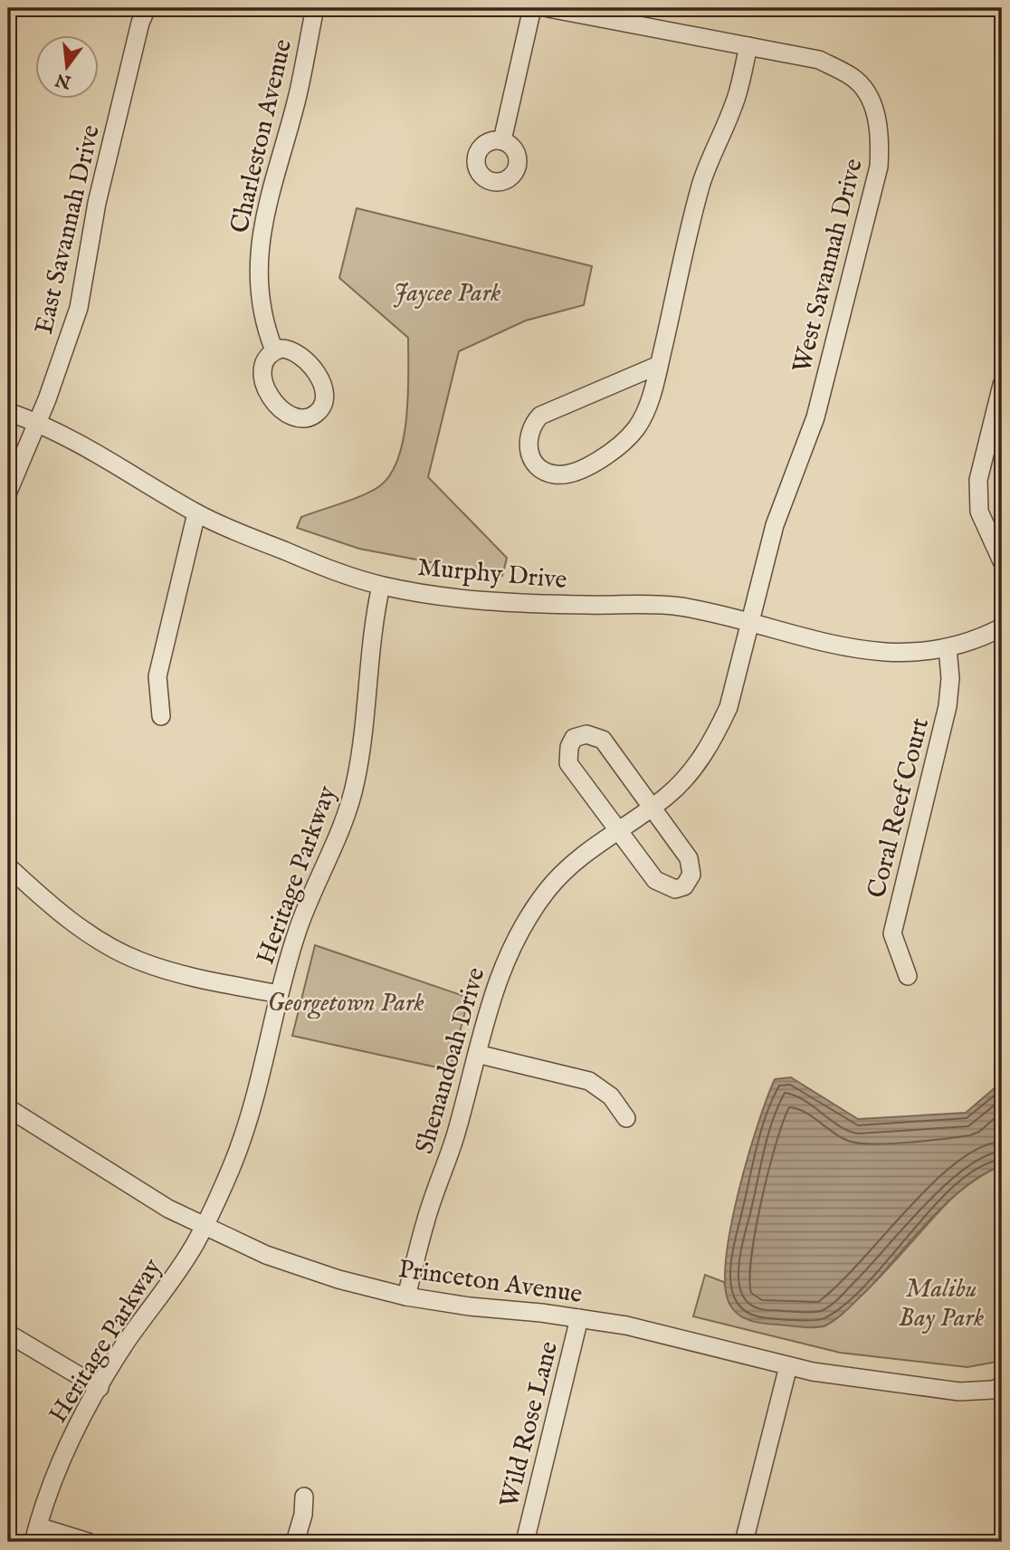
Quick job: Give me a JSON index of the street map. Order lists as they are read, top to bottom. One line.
{"streets":{"street":["Charleston Avenue","East Savannah Drive","West Savannah Drive","Murphy Drive","Coral Reef Court","Heritage Parkway","Shenandoah Drive","Princeton Avenue","Wild Rose Lane"]},"crossings":[["East Savannah Drive","Murphy Drive"],["West Savannah Drive","Murphy Drive"],["West Savannah Drive","Shenandoah Drive"],["Murphy Drive","Coral Reef Court"],["Murphy Drive","Heritage Parkway"],["Murphy Drive","Shenandoah Drive"],["Heritage Parkway","Princeton Avenue"],["Shenandoah Drive","Princeton Avenue"],["Princeton Avenue","Wild Rose Lane"]],"parks":["Jaycee Park","Georgetown Park","Malibu Bay Park"],"north":"bottom"}
